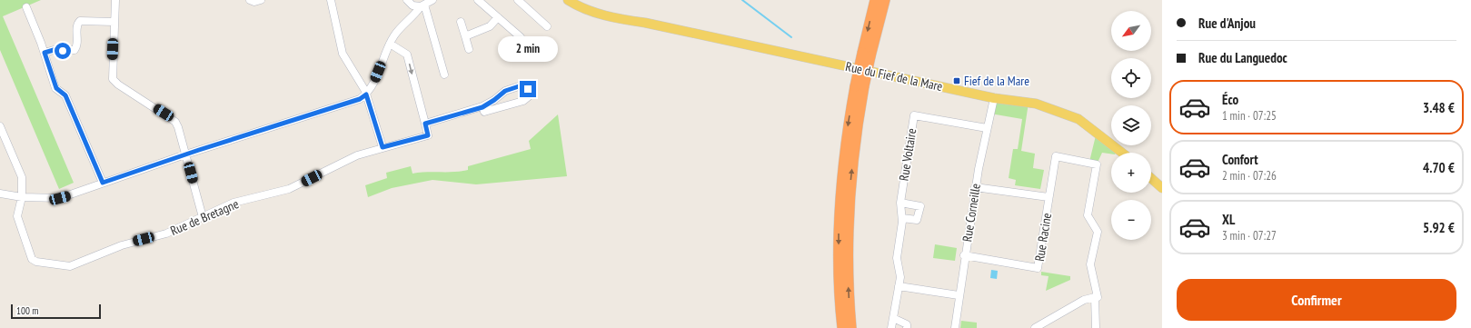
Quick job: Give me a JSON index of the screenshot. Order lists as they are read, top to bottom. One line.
{"streets":{"main road":["Rue du Fief de la Mare"],"street":["Rue Voltaire","Rue Corneille","Rue de Bretagne","Rue Racine"]},"crossings":[["Rue du Fief de la Mare","Rue Corneille"],["Rue Voltaire","Rue Corneille"],["Rue Corneille","Rue Racine"]],"places":{"transit":["Fief de la Mare"]},"scale_bar":"100 m","north":"bottom left","page":{"banner":["Rue d'Anjou","Rue du Languedoc"],"map_buttons":["+","−"],"bubble":"2 min","list":[{"name":"Éco","note":"1 min · 07:25","value":"3.48 €"},{"name":"Confort","note":"2 min · 07:26","value":"4.70 €"},{"name":"XL","note":"3 min · 07:27","value":"5.92 €"}],"buttons":"Confirmer","scale":"100 m"}}
